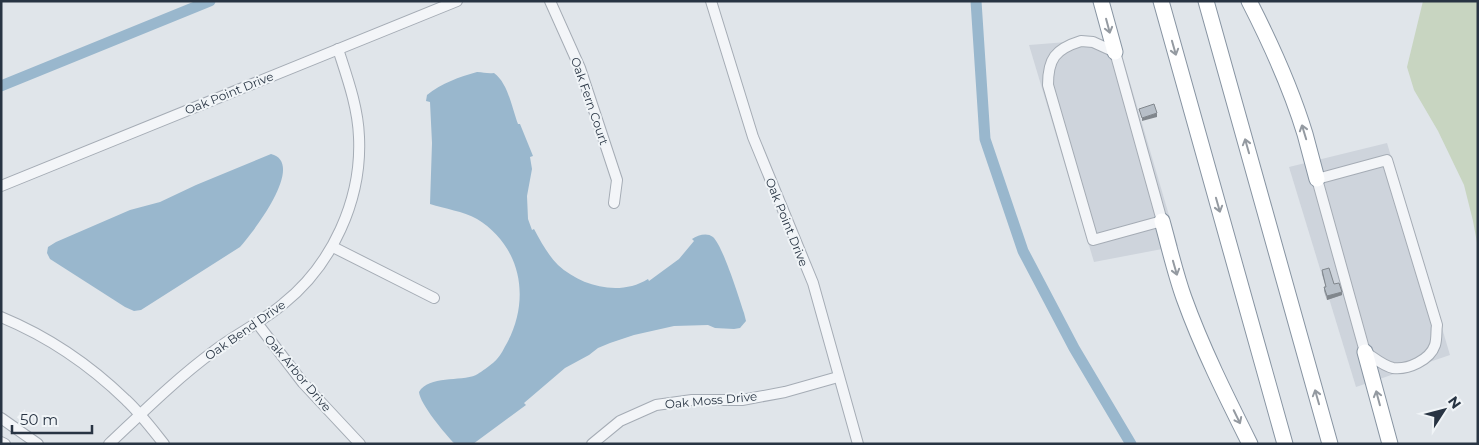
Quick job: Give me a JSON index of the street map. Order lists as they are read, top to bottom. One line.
{"streets":{"street":["Oak Point Drive","Oak Fern Court","Oak Bend Drive","Oak Arbor Drive","Oak Moss Drive"]},"crossings":[["Oak Point Drive","Oak Bend Drive"],["Oak Point Drive","Oak Moss Drive"],["Oak Bend Drive","Oak Arbor Drive"]],"scale_bar":"50 m","north":"top right"}
